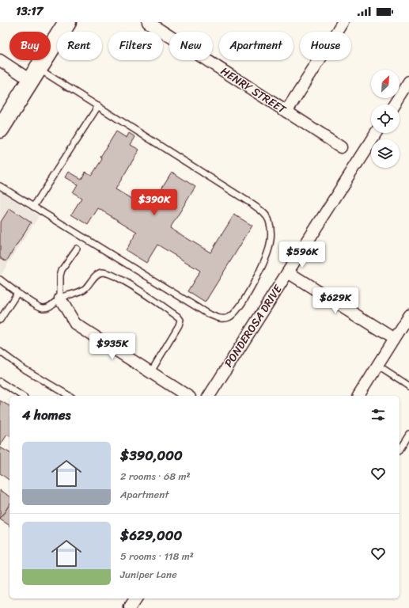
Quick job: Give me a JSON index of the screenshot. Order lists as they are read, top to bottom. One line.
{"streets":{"street":["HENRY STREET","PONDEROSA DRIVE"]},"north":"top right","page":{"status":"13:17","chip":["Buy","Rent","Filters","New","Apartment","House"],"price":["$390K","$596K","$629K","$935K"],"heading":"4 homes","list":[{"name":"$390,000","note":"2 rooms · 68 m² · Apartment"},{"name":"$629,000","note":"5 rooms · 118 m² · Juniper Lane"}]}}
